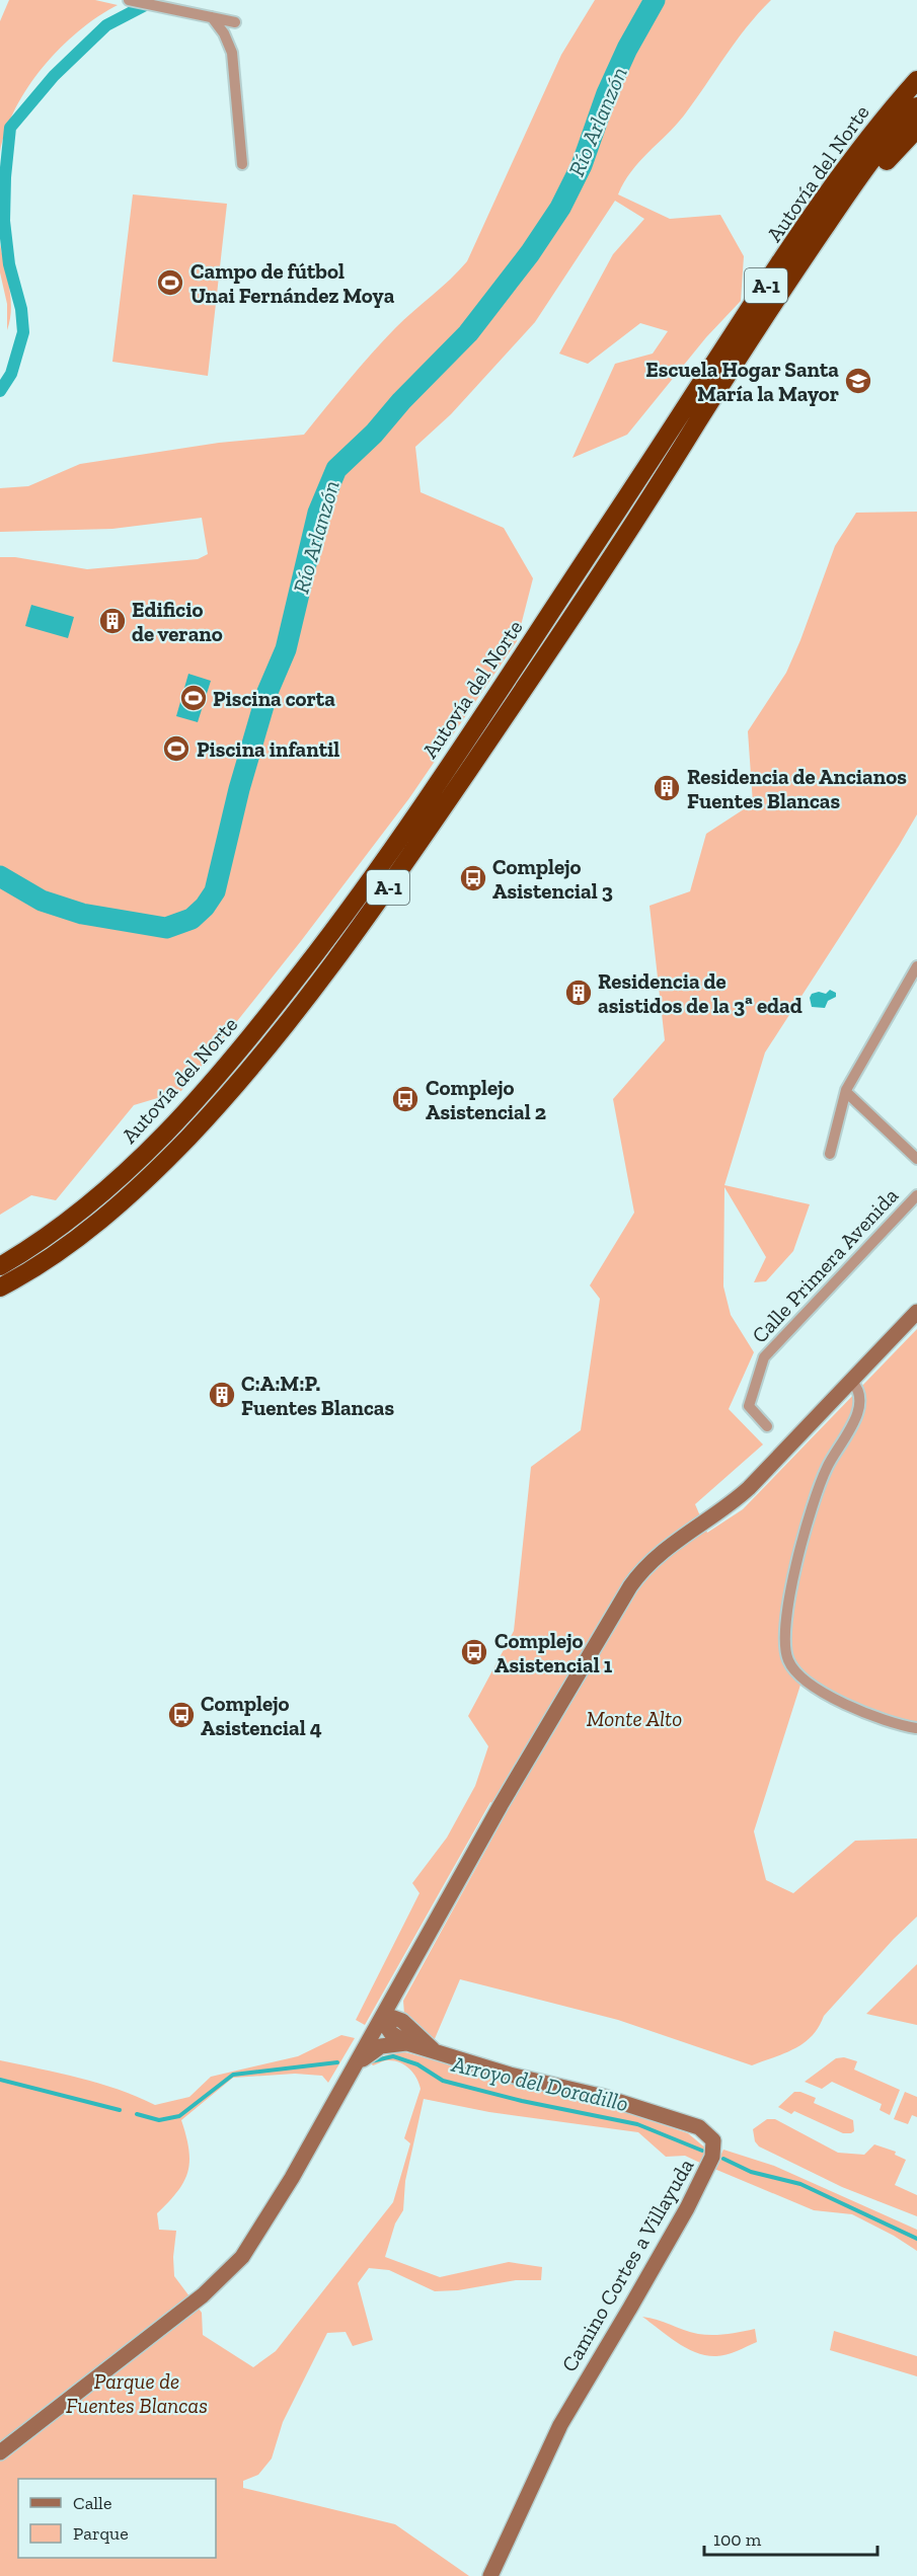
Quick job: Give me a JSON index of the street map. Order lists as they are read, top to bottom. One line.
{"streets":{"highway":["Autovía del Norte","A-1"],"main road":["Camino Cortes a Villayuda"],"street":["Calle Primera Avenida"]},"crossings":[["Autovía del Norte","A-1"]],"water":["Río Arlanzón","Arroyo del Doradillo"],"parks":["Monte Alto","Parque de Fuentes Blancas"],"places":{"sports":["Campo de fútbol Unai Fernández Moya","Piscina corta","Piscina infantil"],"school or university":["Escuela Hogar Santa María la Mayor"],"building":["Edificio de verano","Residencia de Ancianos Fuentes Blancas","Residencia de asistidos de la 3ª edad","C:A:M:P. Fuentes Blancas"],"bus stop":["Complejo Asistencial 3","Complejo Asistencial 2","Complejo Asistencial 1","Complejo Asistencial 4"]},"legend":["Calle","Parque"],"scale_bar":"100 m"}
